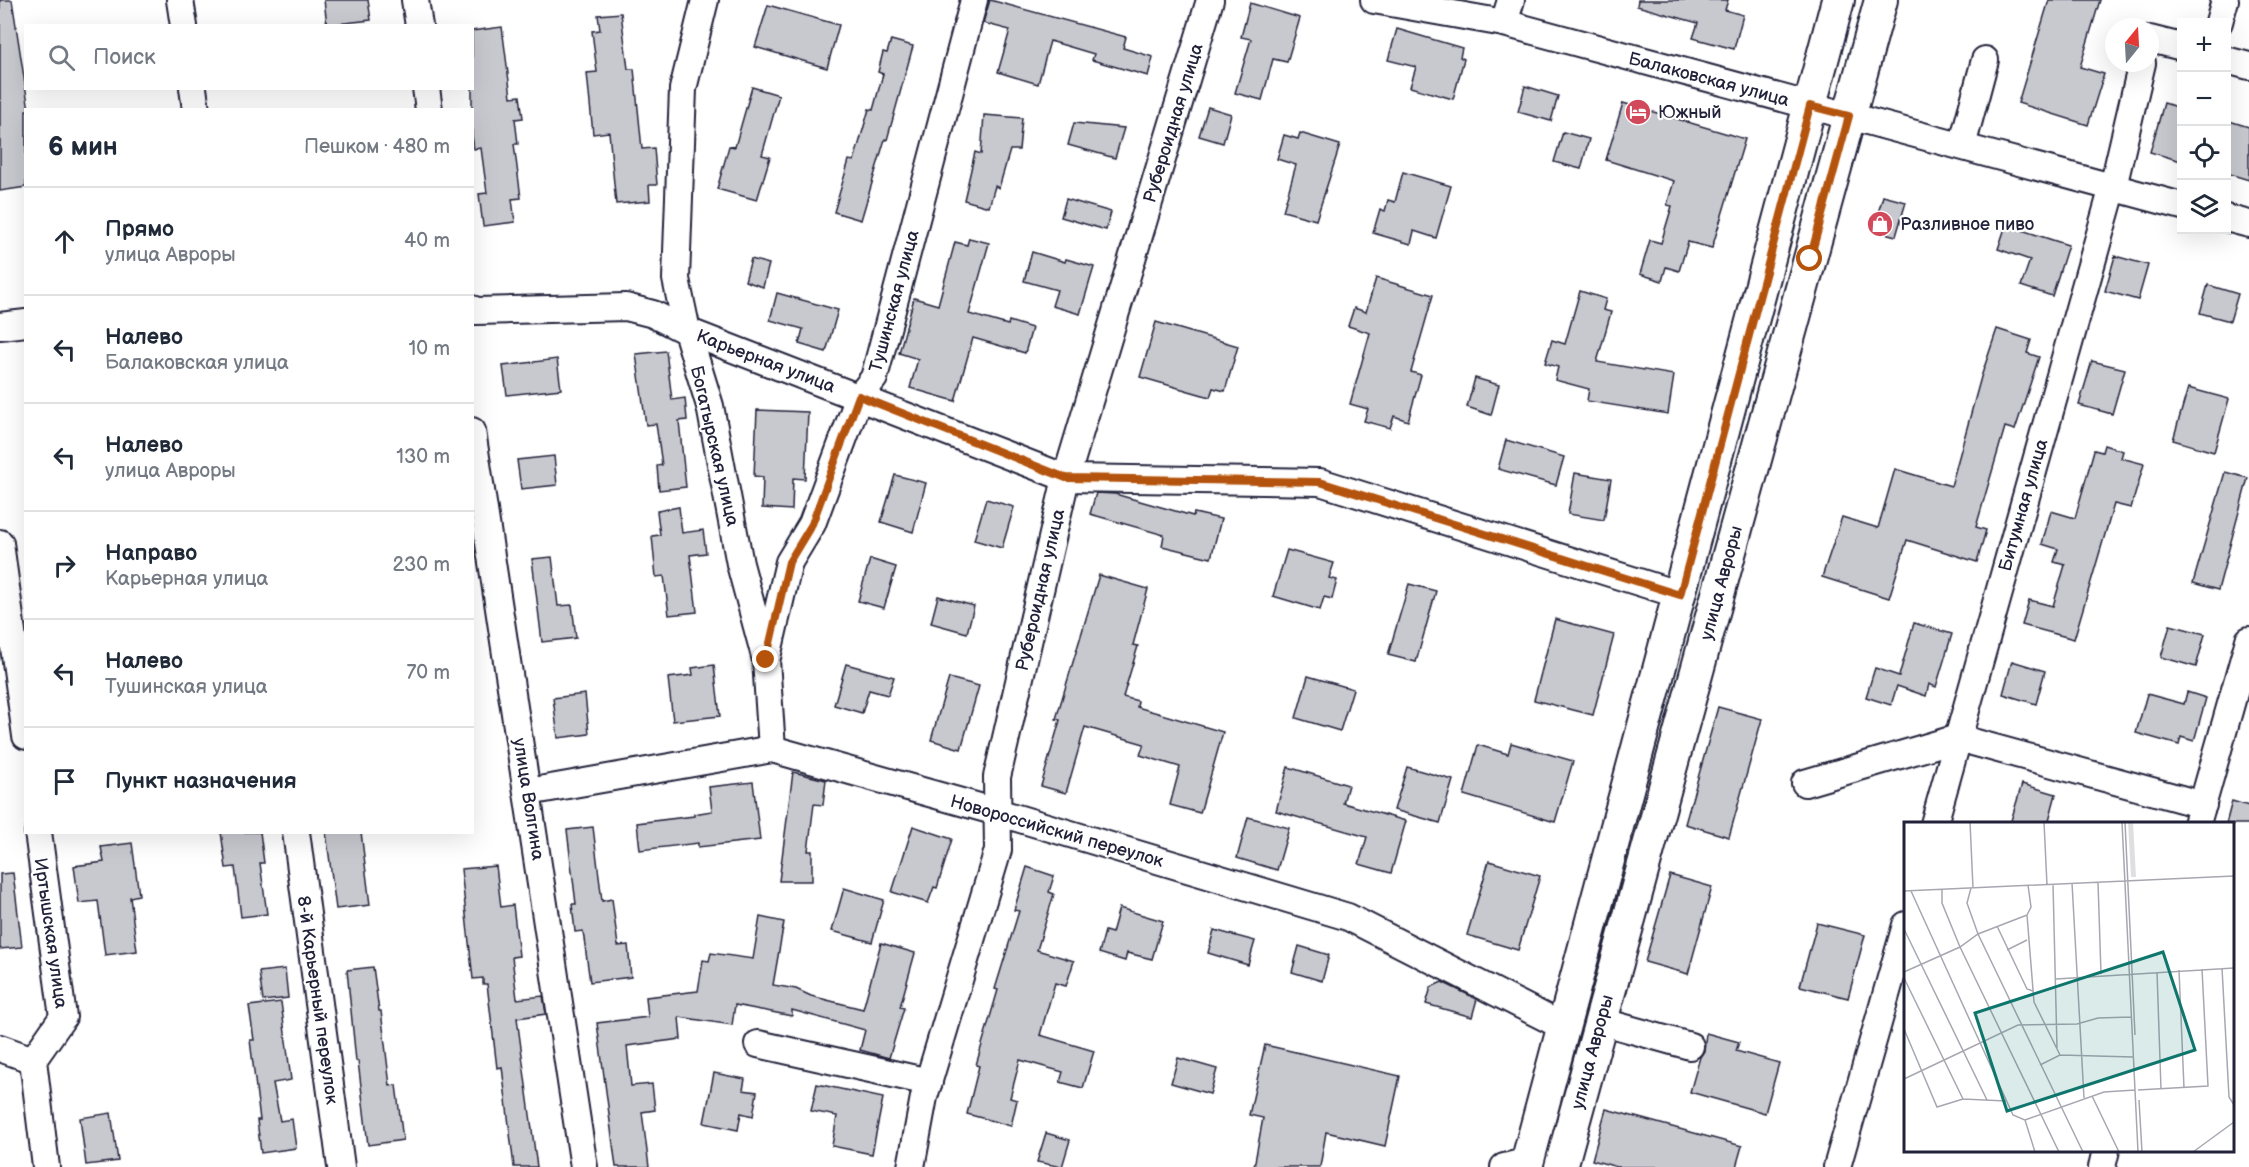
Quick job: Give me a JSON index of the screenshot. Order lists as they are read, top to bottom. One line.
{"streets":{"main road":["улица Авроры"],"street":["Балаковская улица","Рубероидная улица","Тушинская улица","Карьерная улица","Богатырская улица","Битумная улица","улица Волгина","Новороссийский переулок","Иртышская улица","8-й Карьерный переулок"]},"crossings":[["Балаковская улица","Битумная улица"],["Балаковская улица","улица Авроры"],["Рубероидная улица","Карьерная улица"],["Рубероидная улица","Новороссийский переулок"],["Тушинская улица","Карьерная улица"],["Тушинская улица","Богатырская улица"],["Карьерная улица","Богатырская улица"],["Карьерная улица","улица Авроры"],["Богатырская улица","Новороссийский переулок"],["улица Авроры","Новороссийский переулок"],["улица Волгина","Новороссийский переулок"]],"places":{"hotel":["Южный"],"shop":["Разливное пиво"]},"north":"top","page":{"map_buttons":["+","−"],"search":"Поиск","heading":["6 мин","Пешком · 480 m"],"list":[["Прямо","улица Авроры","40 m"],["Налево","Балаковская улица","10 m"],["Налево","улица Авроры","130 m"],["Направо","Карьерная улица","230 m"],["Налево","Тушинская улица","70 m"],"Пункт назначения"]}}
